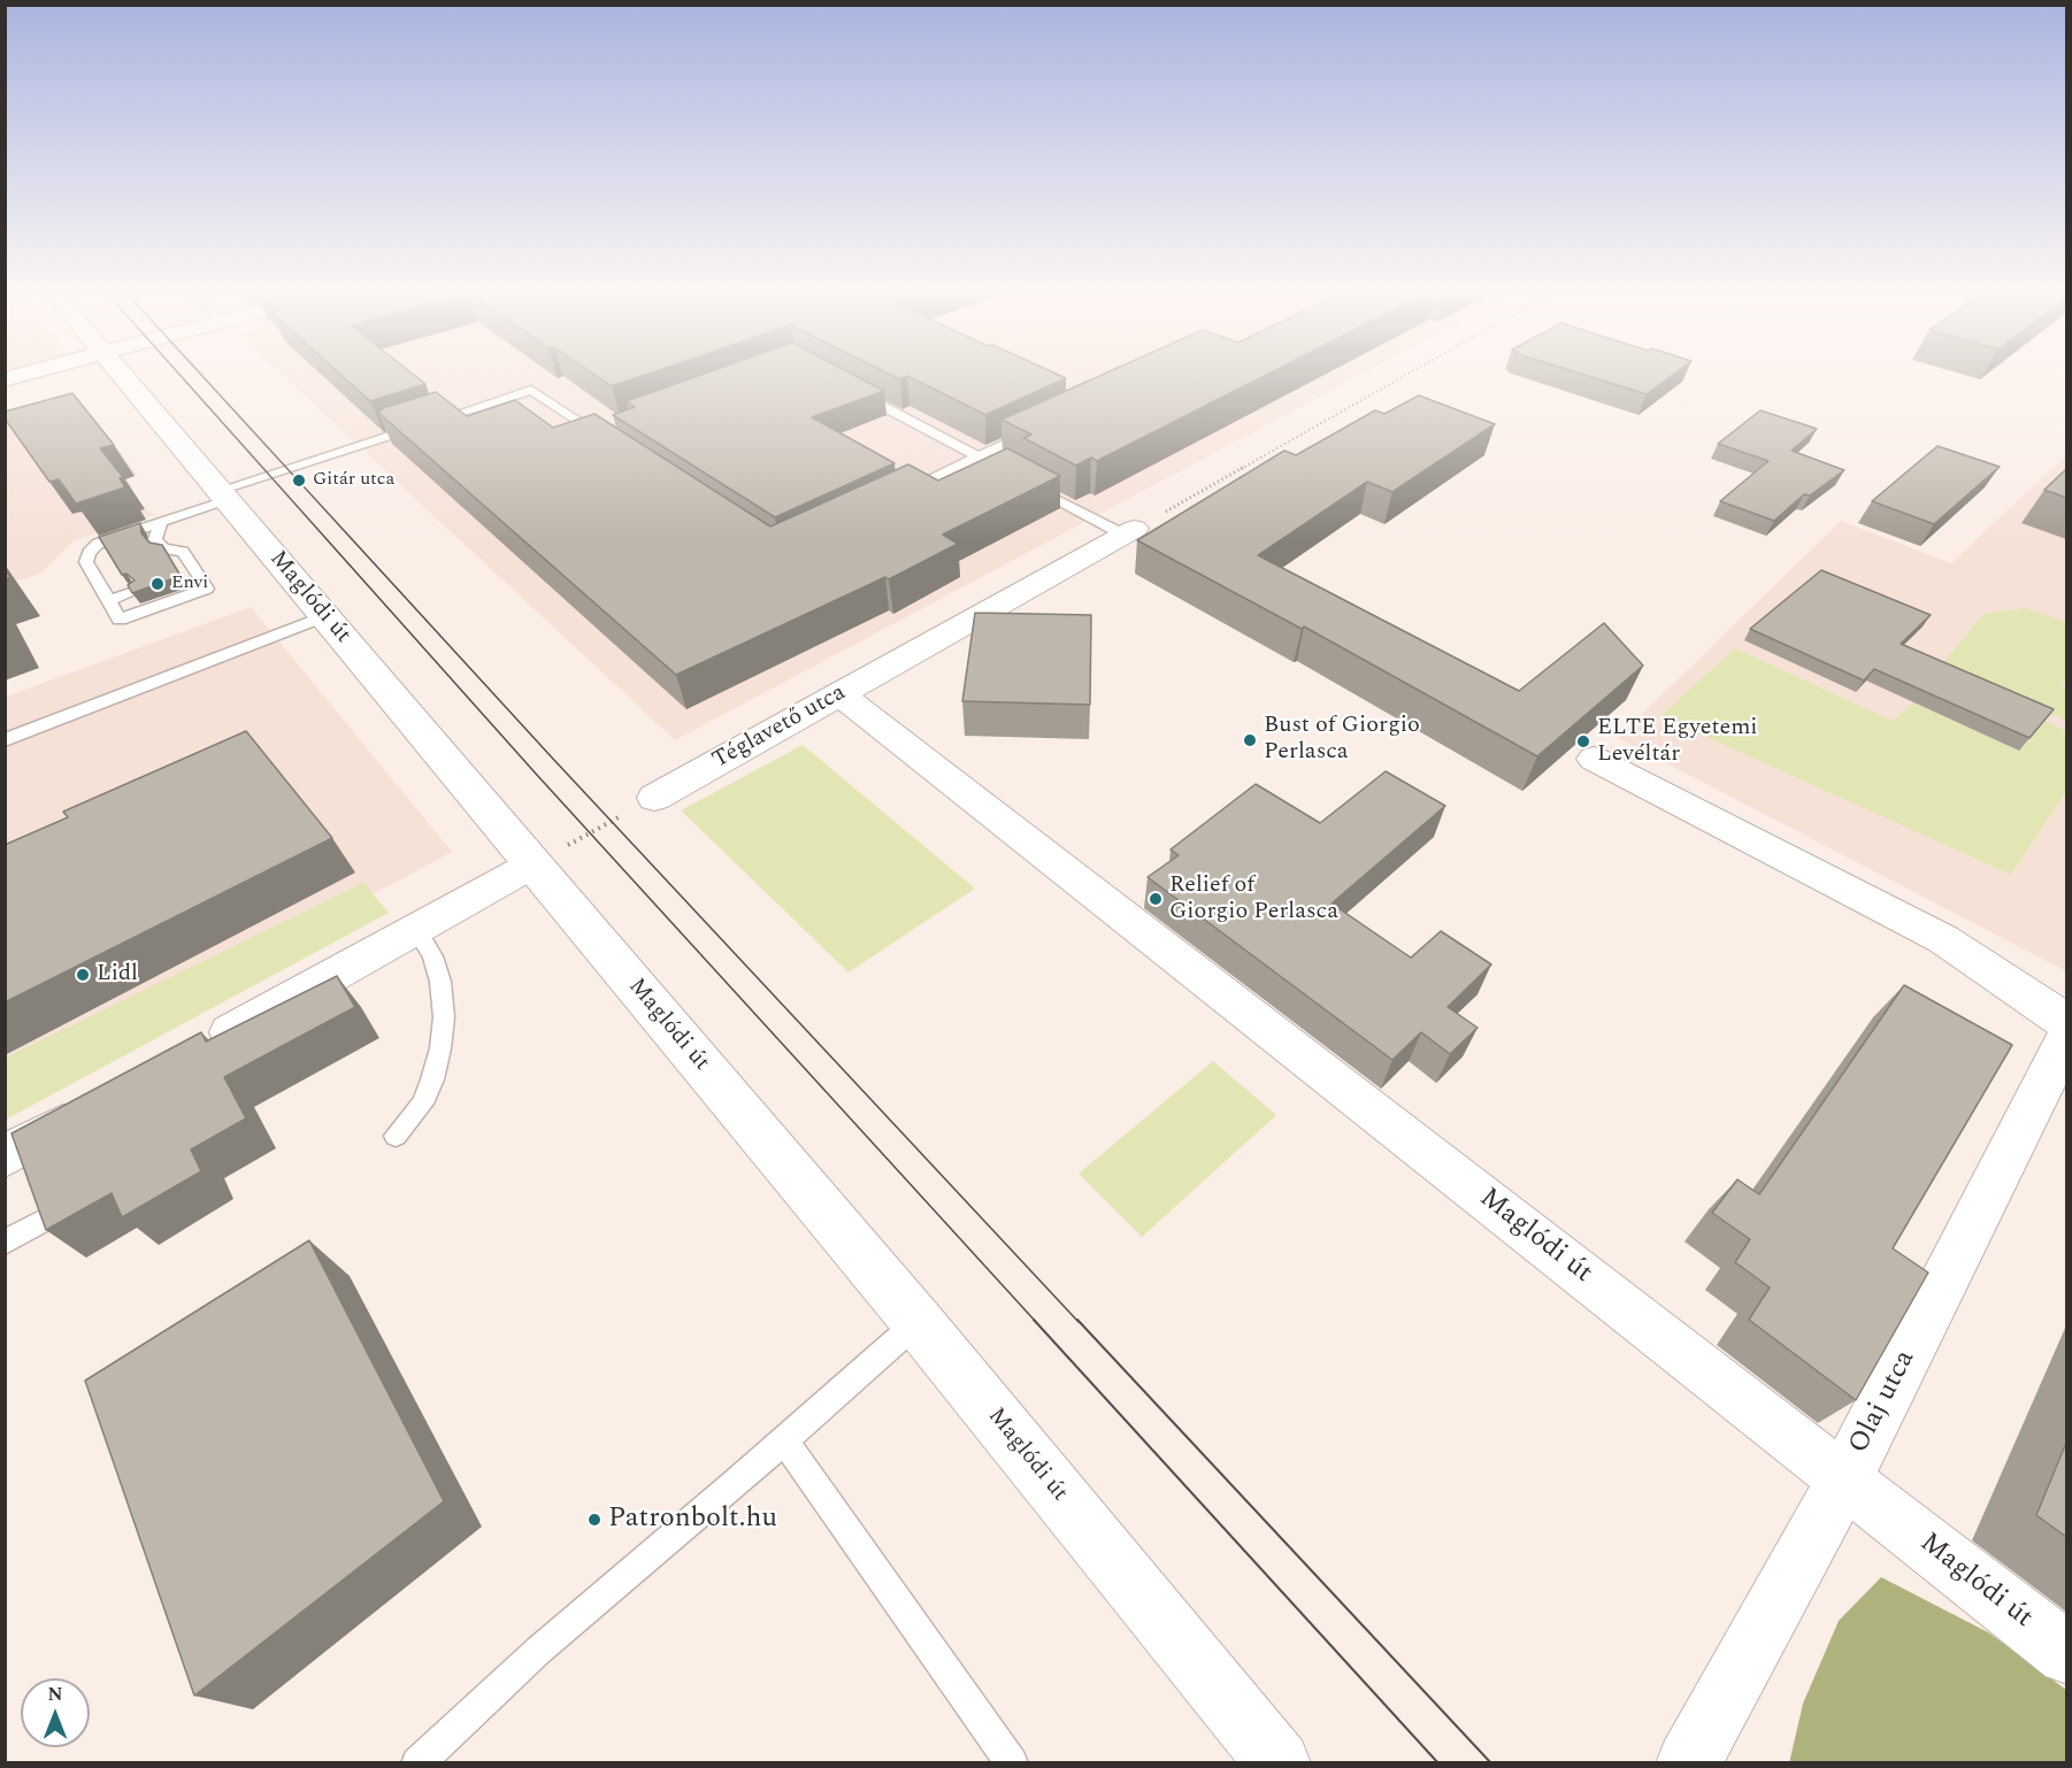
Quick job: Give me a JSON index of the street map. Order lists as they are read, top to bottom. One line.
{"streets":{"street":["Maglódi út","Téglavető utca","Olaj utca"]},"crossings":[["Maglódi út","Téglavető utca"],["Maglódi út","Olaj utca"]],"places":["Gitár utca","Envi","Bust of Giorgio Perlasca","ELTE Egyetemi Levéltár","Relief of Giorgio Perlasca","Lidl","Patronbolt.hu"],"north":"top"}
